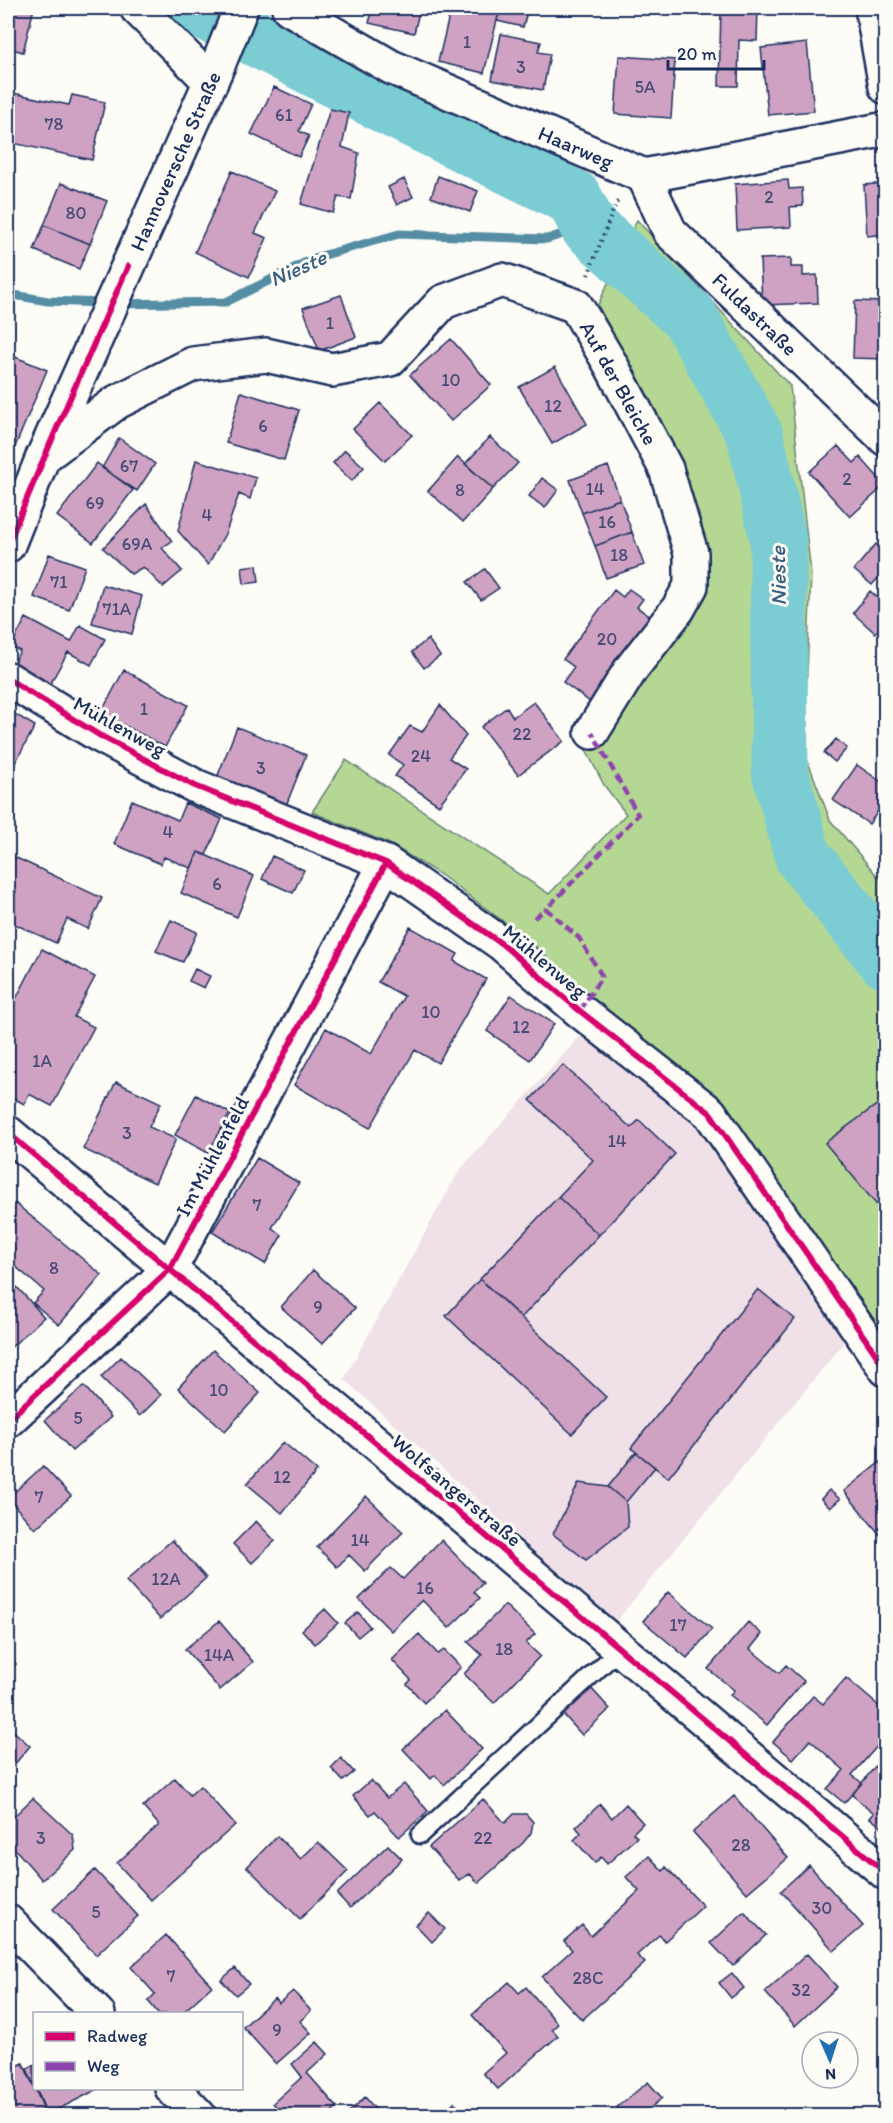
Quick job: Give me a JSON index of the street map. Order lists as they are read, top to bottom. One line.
{"streets":{"street":["Haarweg","Hannoversche Straße","Fuldastraße","Auf der Bleiche","Mühlenweg","Im Mühlenfeld","Wolfsangerstraße"]},"crossings":[["Haarweg","Fuldastraße"],["Hannoversche Straße","Auf der Bleiche"],["Mühlenweg","Im Mühlenfeld"],["Im Mühlenfeld","Wolfsangerstraße"]],"water":["Nieste"],"house_numbers":["1","3","5A","61","78","2","80","1","10","12","6","67","2","14","8","69","4","16","69A","18","71","71A","20","1","22","24","3","4","6","10","12","1A","3","14","7","8","9","10","5","12","7","14","12A","16","17","18","14A","3","22","28","30","5","7","28C","32","9"],"legend":["Radweg","Weg"],"scale_bar":"20 m","north":"bottom"}
